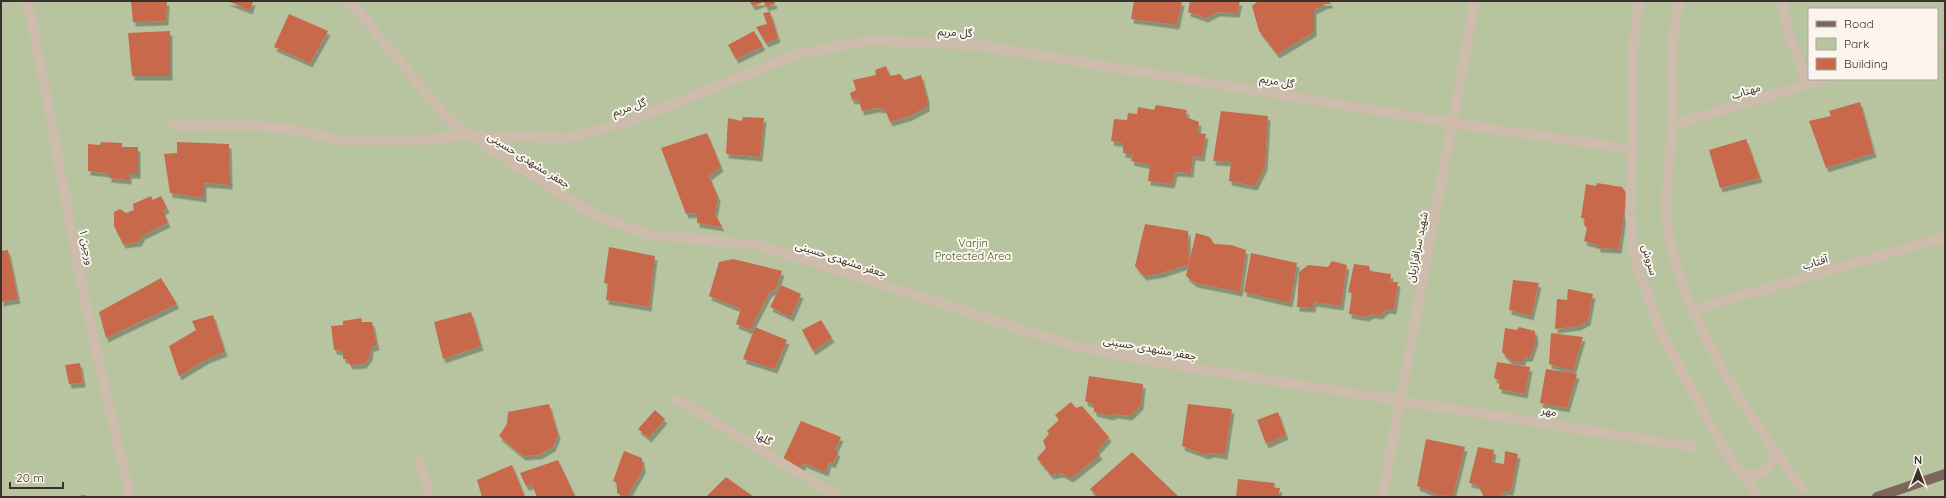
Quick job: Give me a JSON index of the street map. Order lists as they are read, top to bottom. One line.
{"streets":{"street":["گل مریم","مهتاب","جعفر مشهدی حسینی","ورجین ۱","شهید سرافرازیان","سروش","آفتاب","مهر","گلها"]},"crossings":[["گل مریم","جعفر مشهدی حسینی"],["گل مریم","شهید سرافرازیان"],["گل مریم","سروش"],["جعفر مشهدی حسینی","شهید سرافرازیان"],["جعفر مشهدی حسینی","مهر"],["شهید سرافرازیان","مهر"]],"parks":["Varjin Protected Area"],"legend":["Road","Park","Building"],"scale_bar":"20 m","north":"top"}
